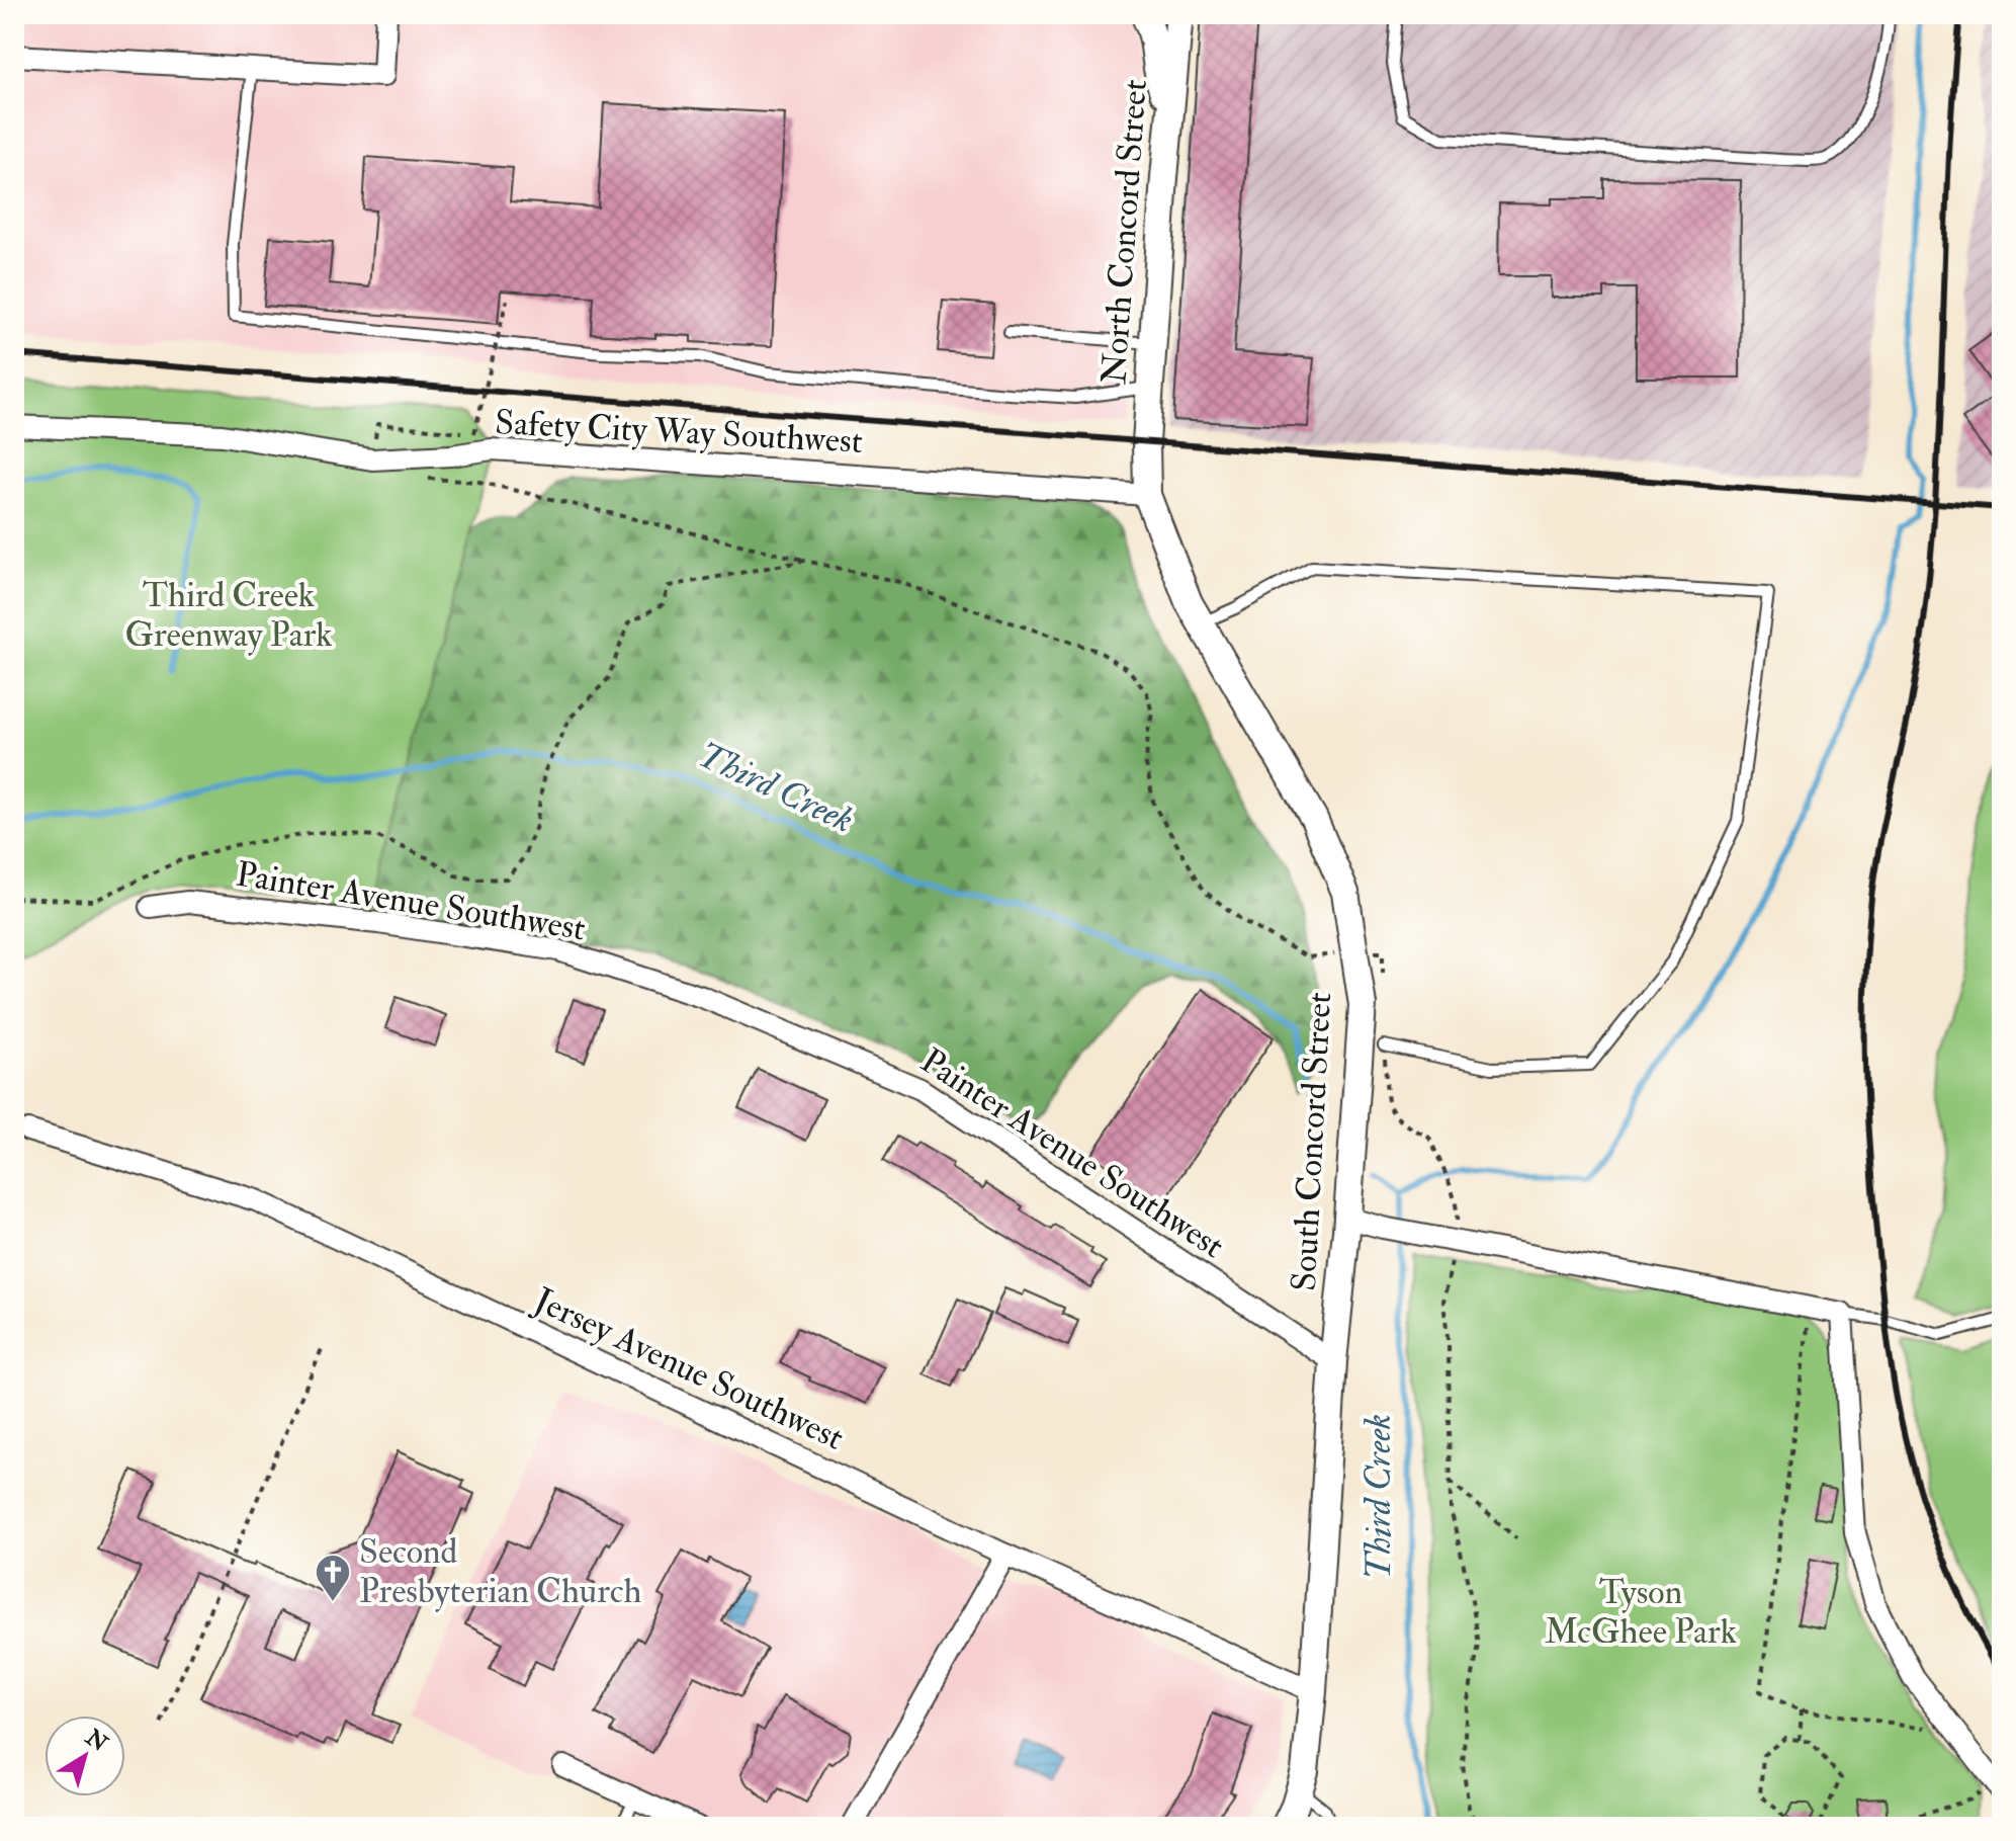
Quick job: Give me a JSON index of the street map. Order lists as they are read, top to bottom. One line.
{"streets":{"street":["North Concord Street","Safety City Way Southwest","Painter Avenue Southwest","South Concord Street","Jersey Avenue Southwest"]},"crossings":[["North Concord Street","South Concord Street"],["Safety City Way Southwest","South Concord Street"],["Painter Avenue Southwest","South Concord Street"],["South Concord Street","Jersey Avenue Southwest"]],"water":["Third Creek"],"parks":["Third Creek Greenway Park","Tyson McGhee Park"],"places":{"church":["Second Presbyterian Church"]},"north":"top right"}
